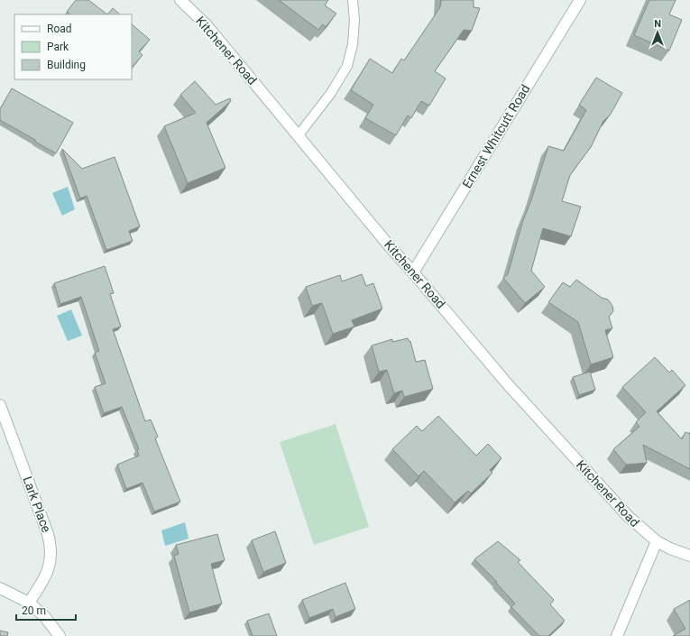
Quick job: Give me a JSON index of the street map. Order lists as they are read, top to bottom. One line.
{"streets":{"street":["Kitchener Road","Ernest Whitcutt Road","Lark Place"]},"crossings":[["Kitchener Road","Ernest Whitcutt Road"]],"legend":["Road","Park","Building"],"scale_bar":"20 m","north":"top"}
